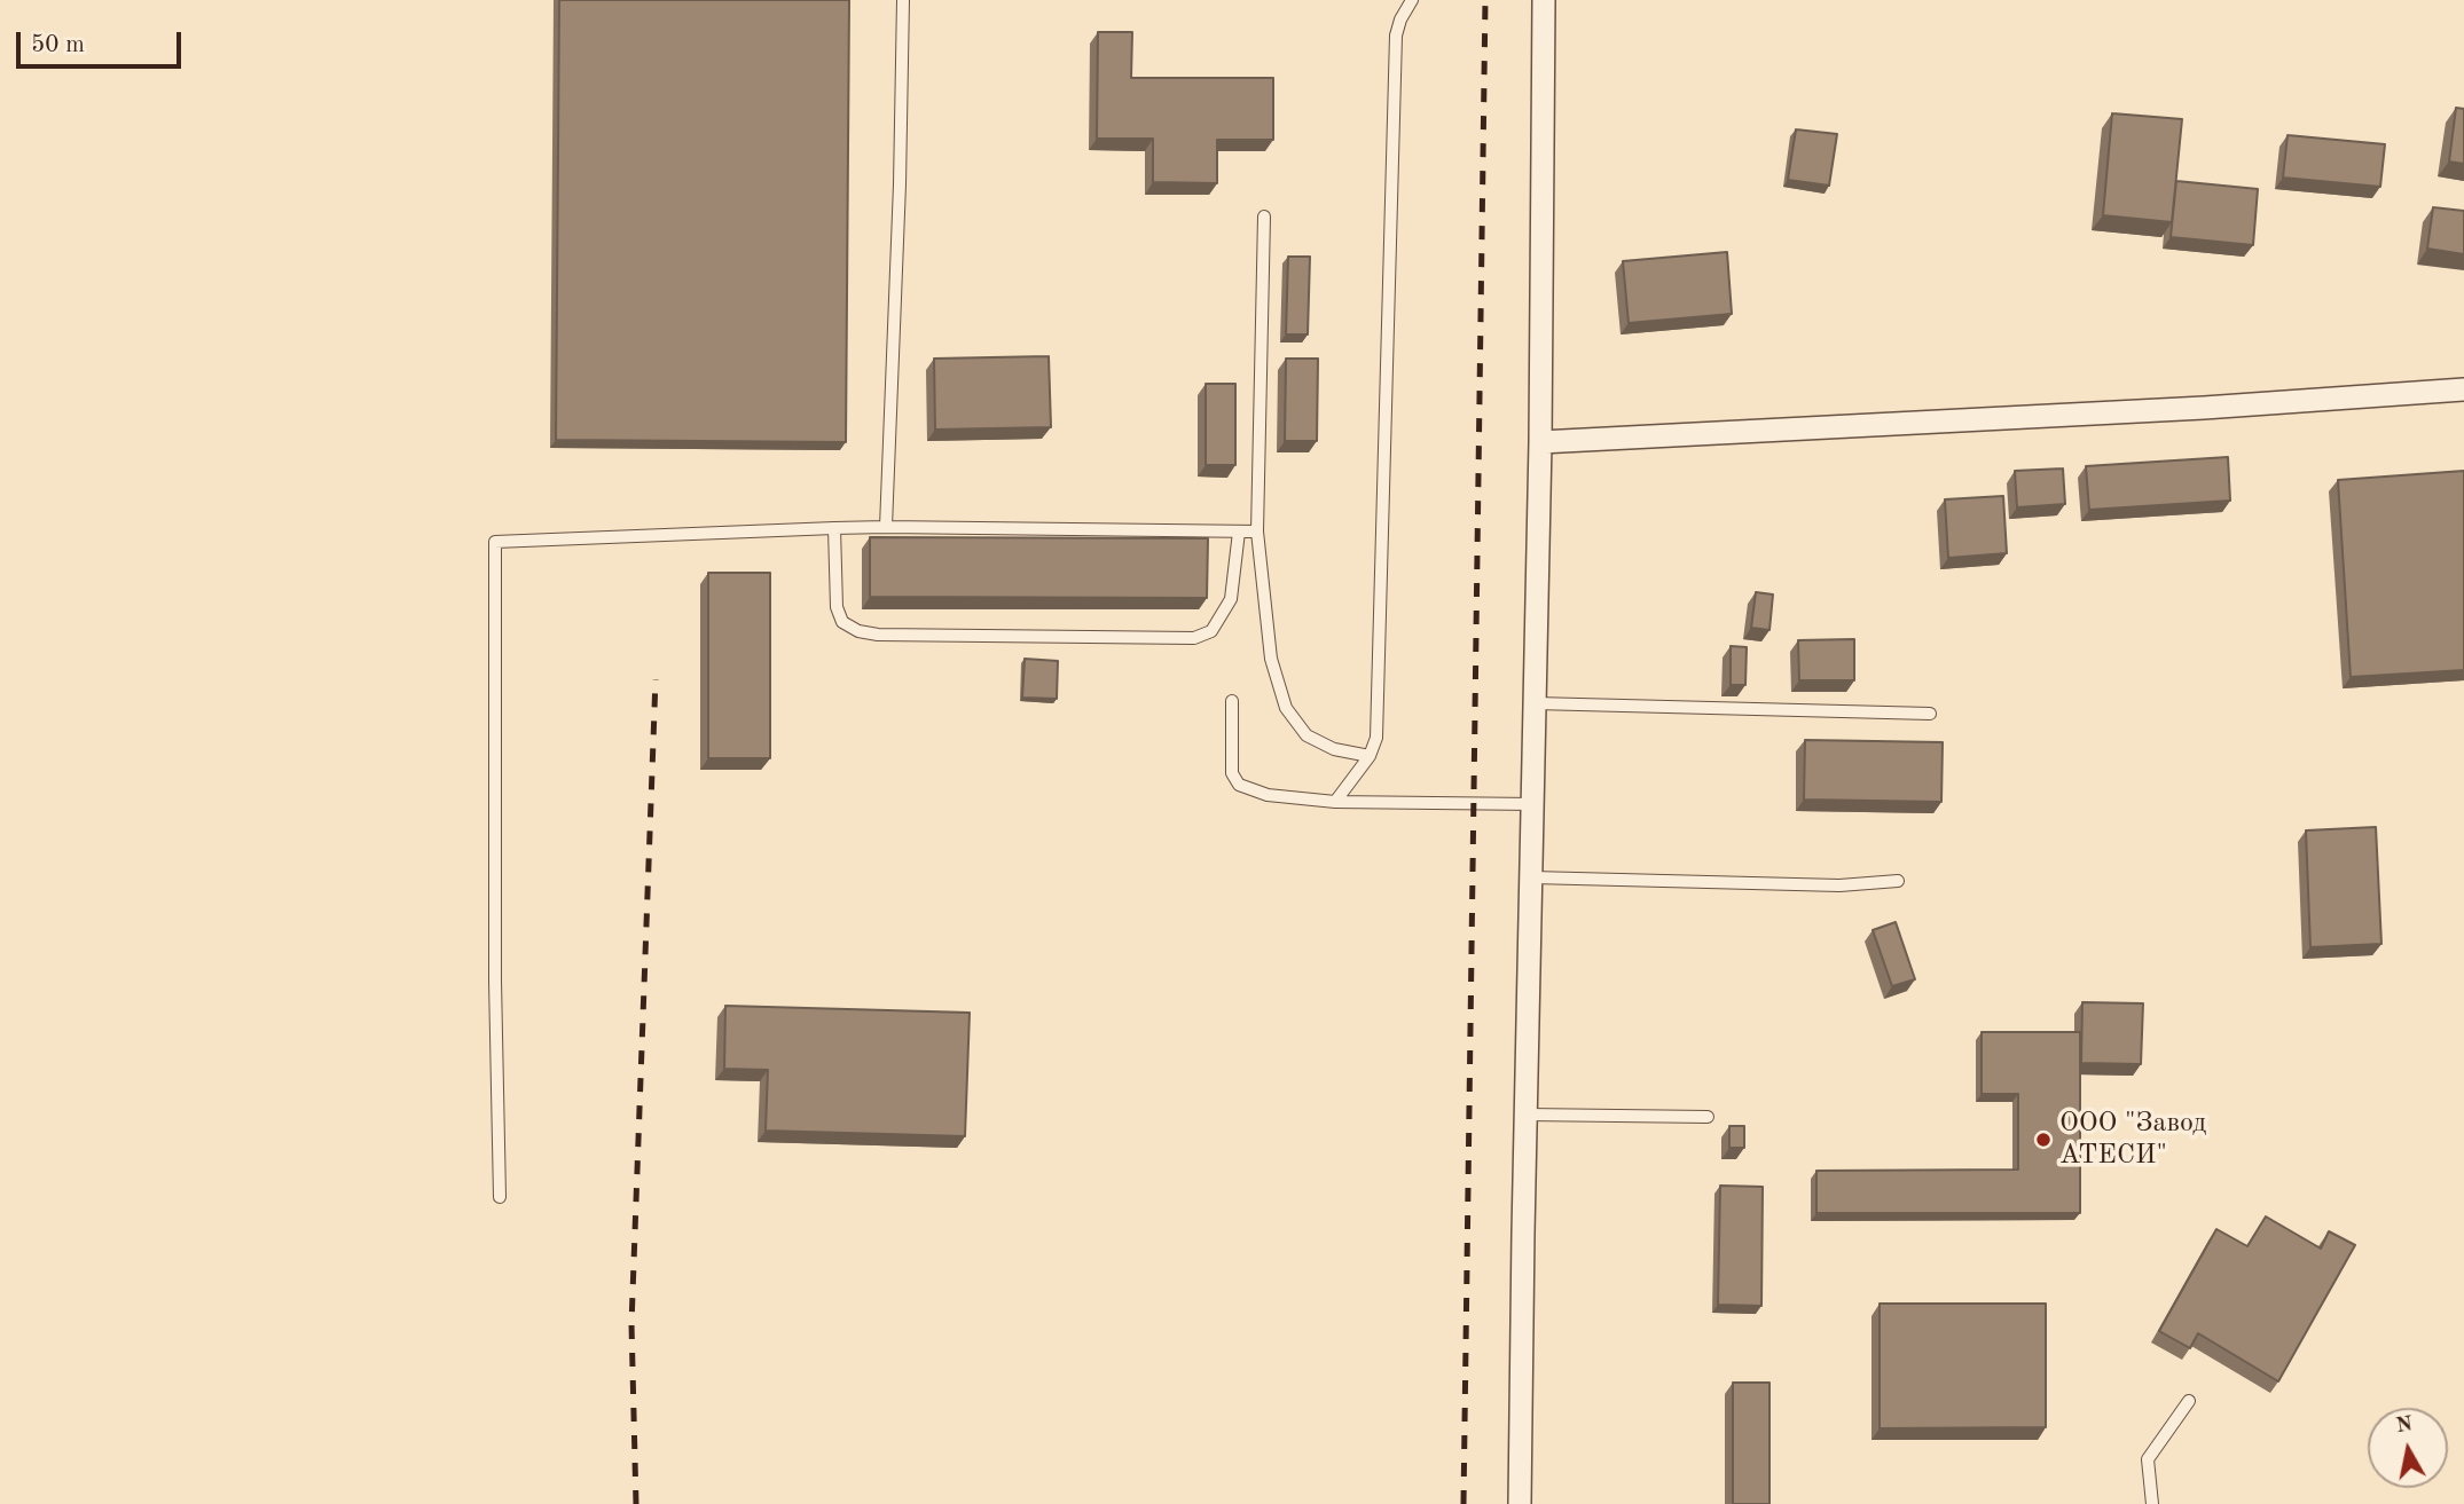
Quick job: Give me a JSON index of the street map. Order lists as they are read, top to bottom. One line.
{"places":["ООО \"Завод АТЕСИ\""],"scale_bar":"50 m","north":"top"}
